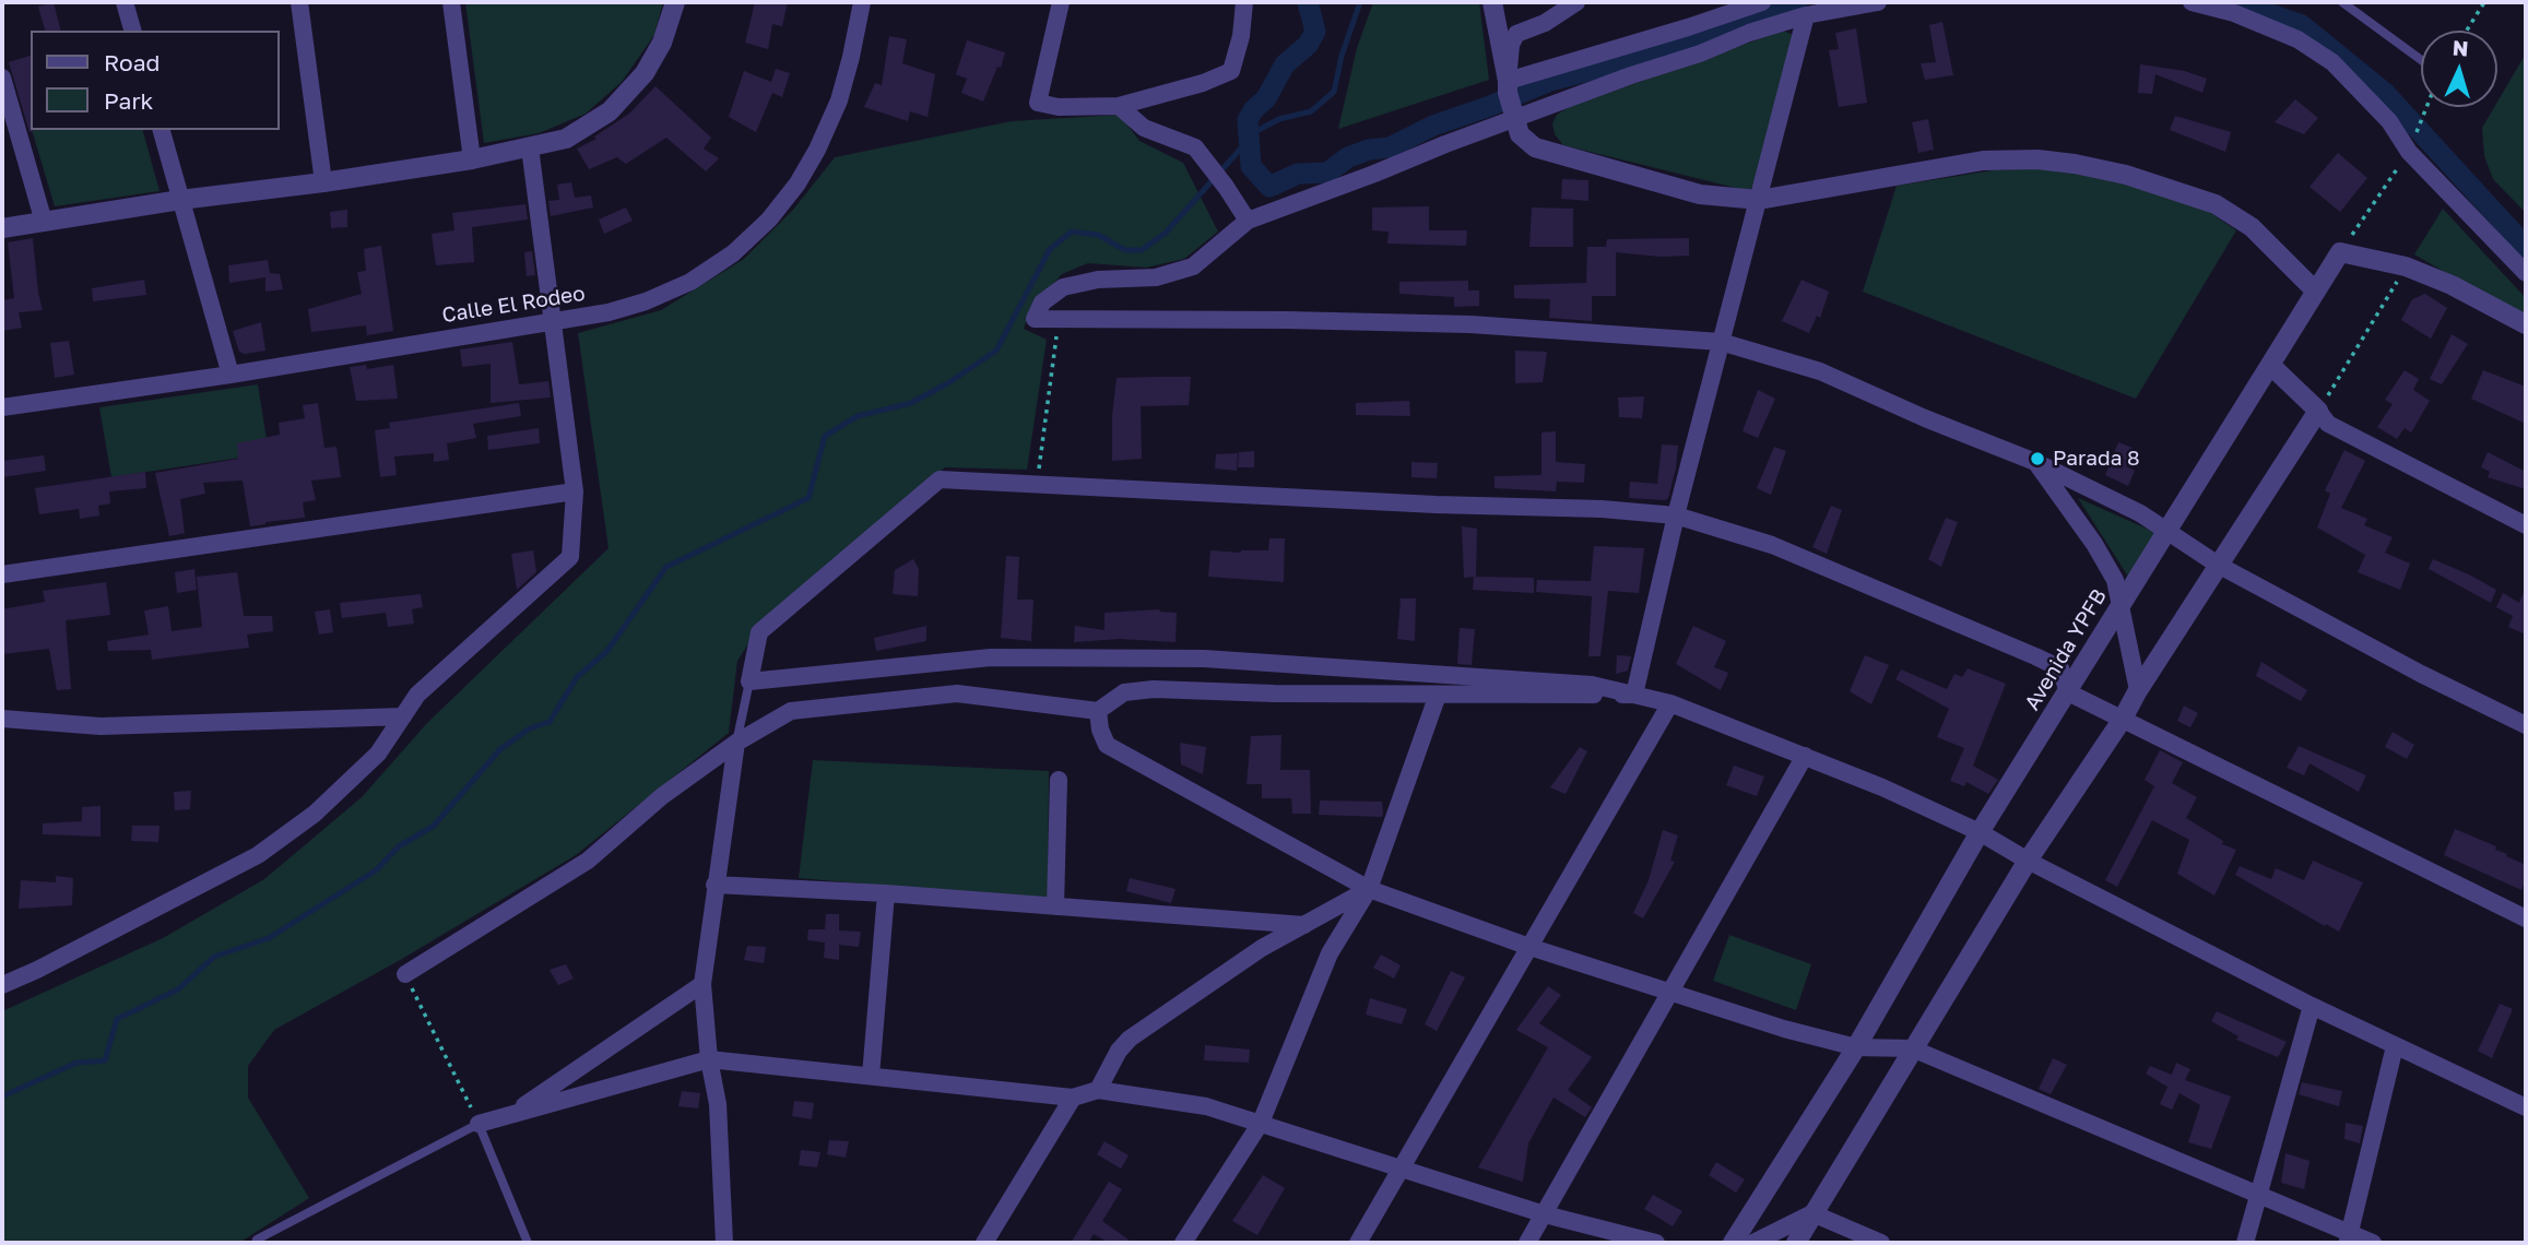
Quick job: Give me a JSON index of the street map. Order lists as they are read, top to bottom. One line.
{"streets":{"street":["Calle El Rodeo","Avenida YPFB"]},"places":["Parada 8"],"legend":["Road","Park"],"north":"top"}
